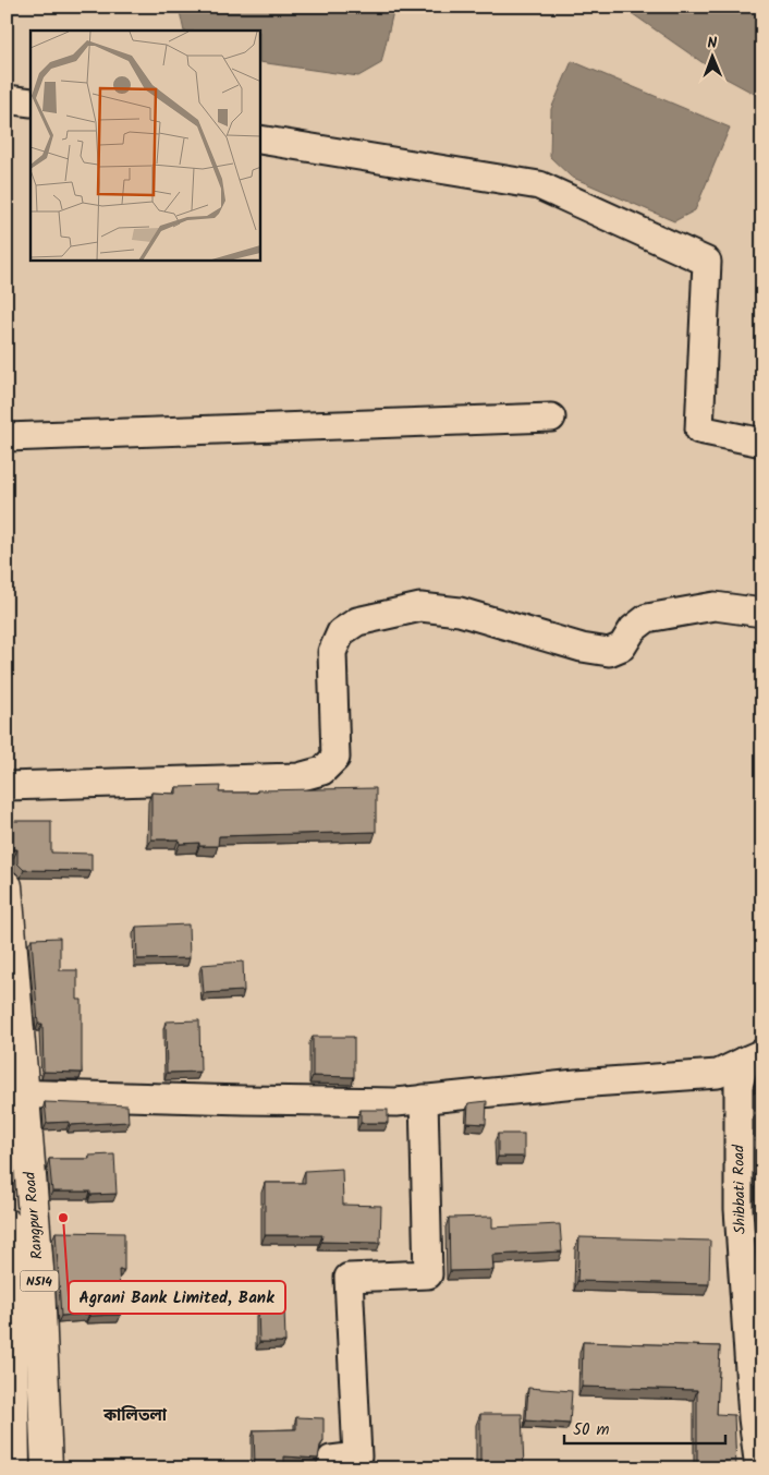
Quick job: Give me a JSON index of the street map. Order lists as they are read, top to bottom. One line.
{"streets":{"highway":["Rangpur Road","N514"],"street":["Shibbati Road"]},"crossings":[["Rangpur Road","N514"]],"districts":["কালিতলা"],"places":["Agrani Bank Limited, Bank"],"scale_bar":"50 m","north":"top"}
